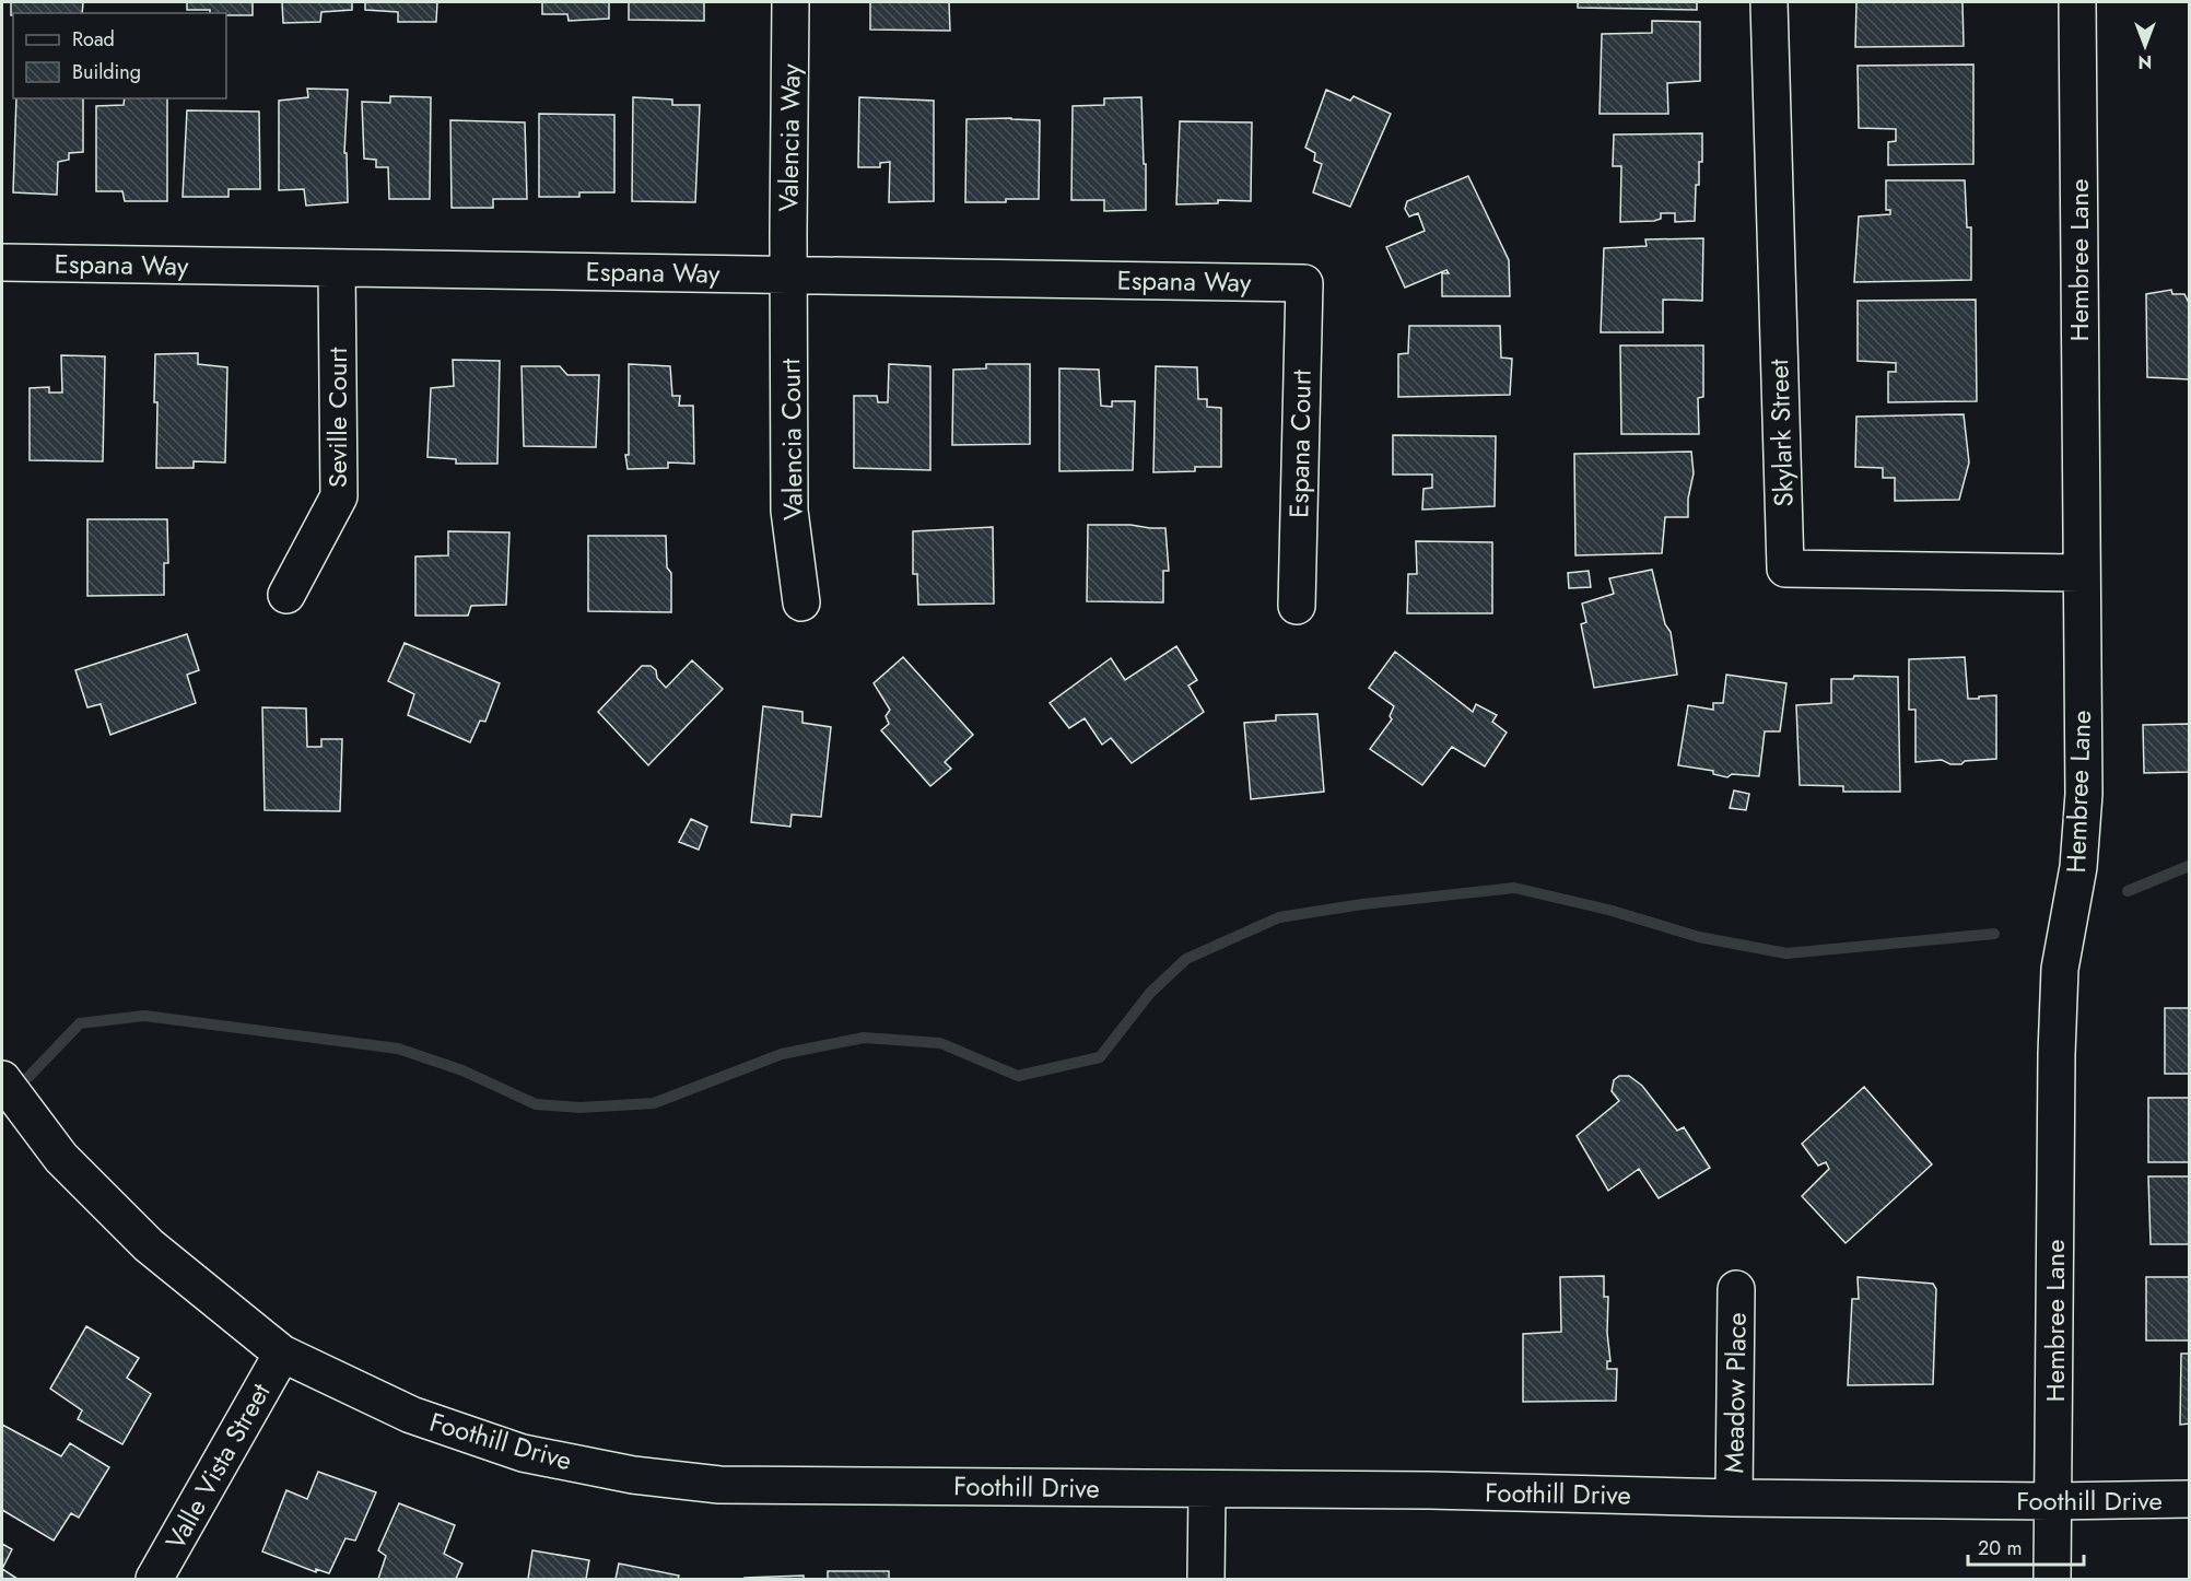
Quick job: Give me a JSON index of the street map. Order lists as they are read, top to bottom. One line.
{"streets":{"street":["Valencia Way","Hembree Lane","Espana Way","Seville Court","Skylark Street","Valencia Court","Espana Court","Meadow Place","Foothill Drive","Valle Vista Street"]},"crossings":[["Valencia Way","Espana Way"],["Valencia Way","Valencia Court"],["Hembree Lane","Skylark Street"],["Hembree Lane","Foothill Drive"],["Espana Way","Seville Court"],["Espana Way","Valencia Court"],["Espana Way","Espana Court"],["Meadow Place","Foothill Drive"],["Foothill Drive","Valle Vista Street"]],"legend":["Road","Building"],"scale_bar":"20 m","north":"bottom"}
